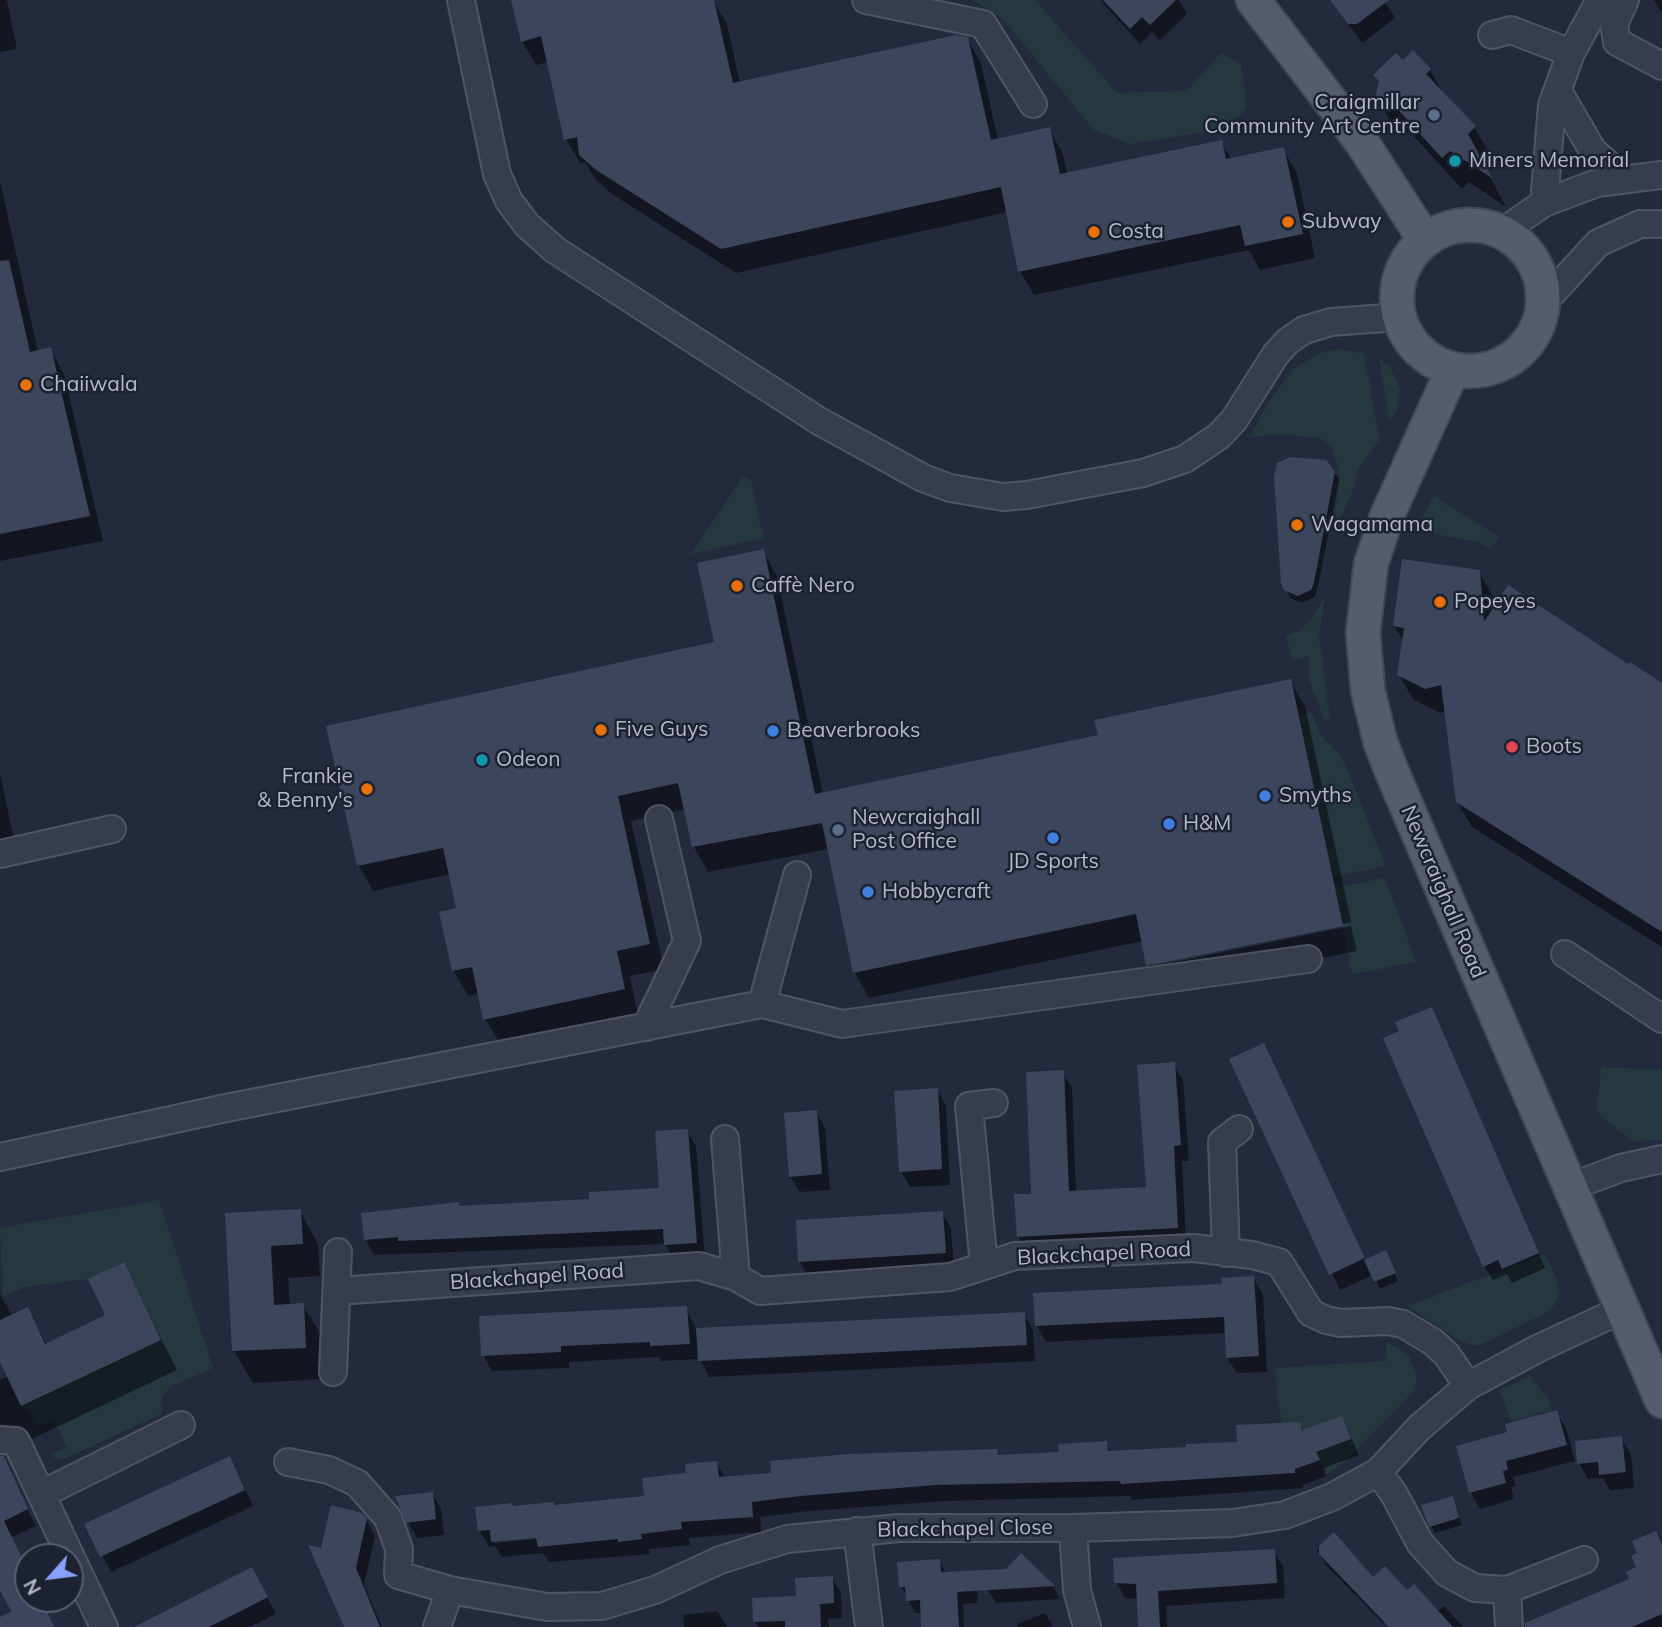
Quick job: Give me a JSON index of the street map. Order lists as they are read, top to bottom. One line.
{"streets":{"main road":["Newcraighall Road"],"street":["Blackchapel Road","Blackchapel Close"]},"crossings":[["Newcraighall Road","Blackchapel Close"],["Blackchapel Road","Blackchapel Close"]],"places":["Craigmillar Community Art Centre","Miners Memorial","Subway","Costa","Chaiiwala","Wagamama","Caffè Nero","Popeyes","Five Guys","Beaverbrooks","Boots","Odeon","Frankie & Benny's","Smyths","H&M","Newcraighall Post Office","JD Sports","Hobbycraft"],"north":"bottom left"}
